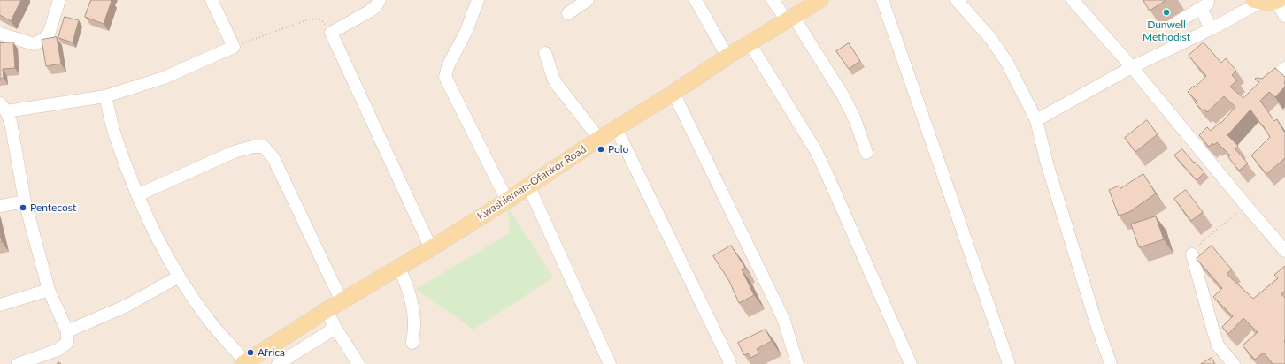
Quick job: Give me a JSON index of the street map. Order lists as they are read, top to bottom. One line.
{"streets":{"main road":["Kwashieman-Ofankor Road"]},"places":["Dunwell Methodist","Polo","Pentecost","Africa"]}
